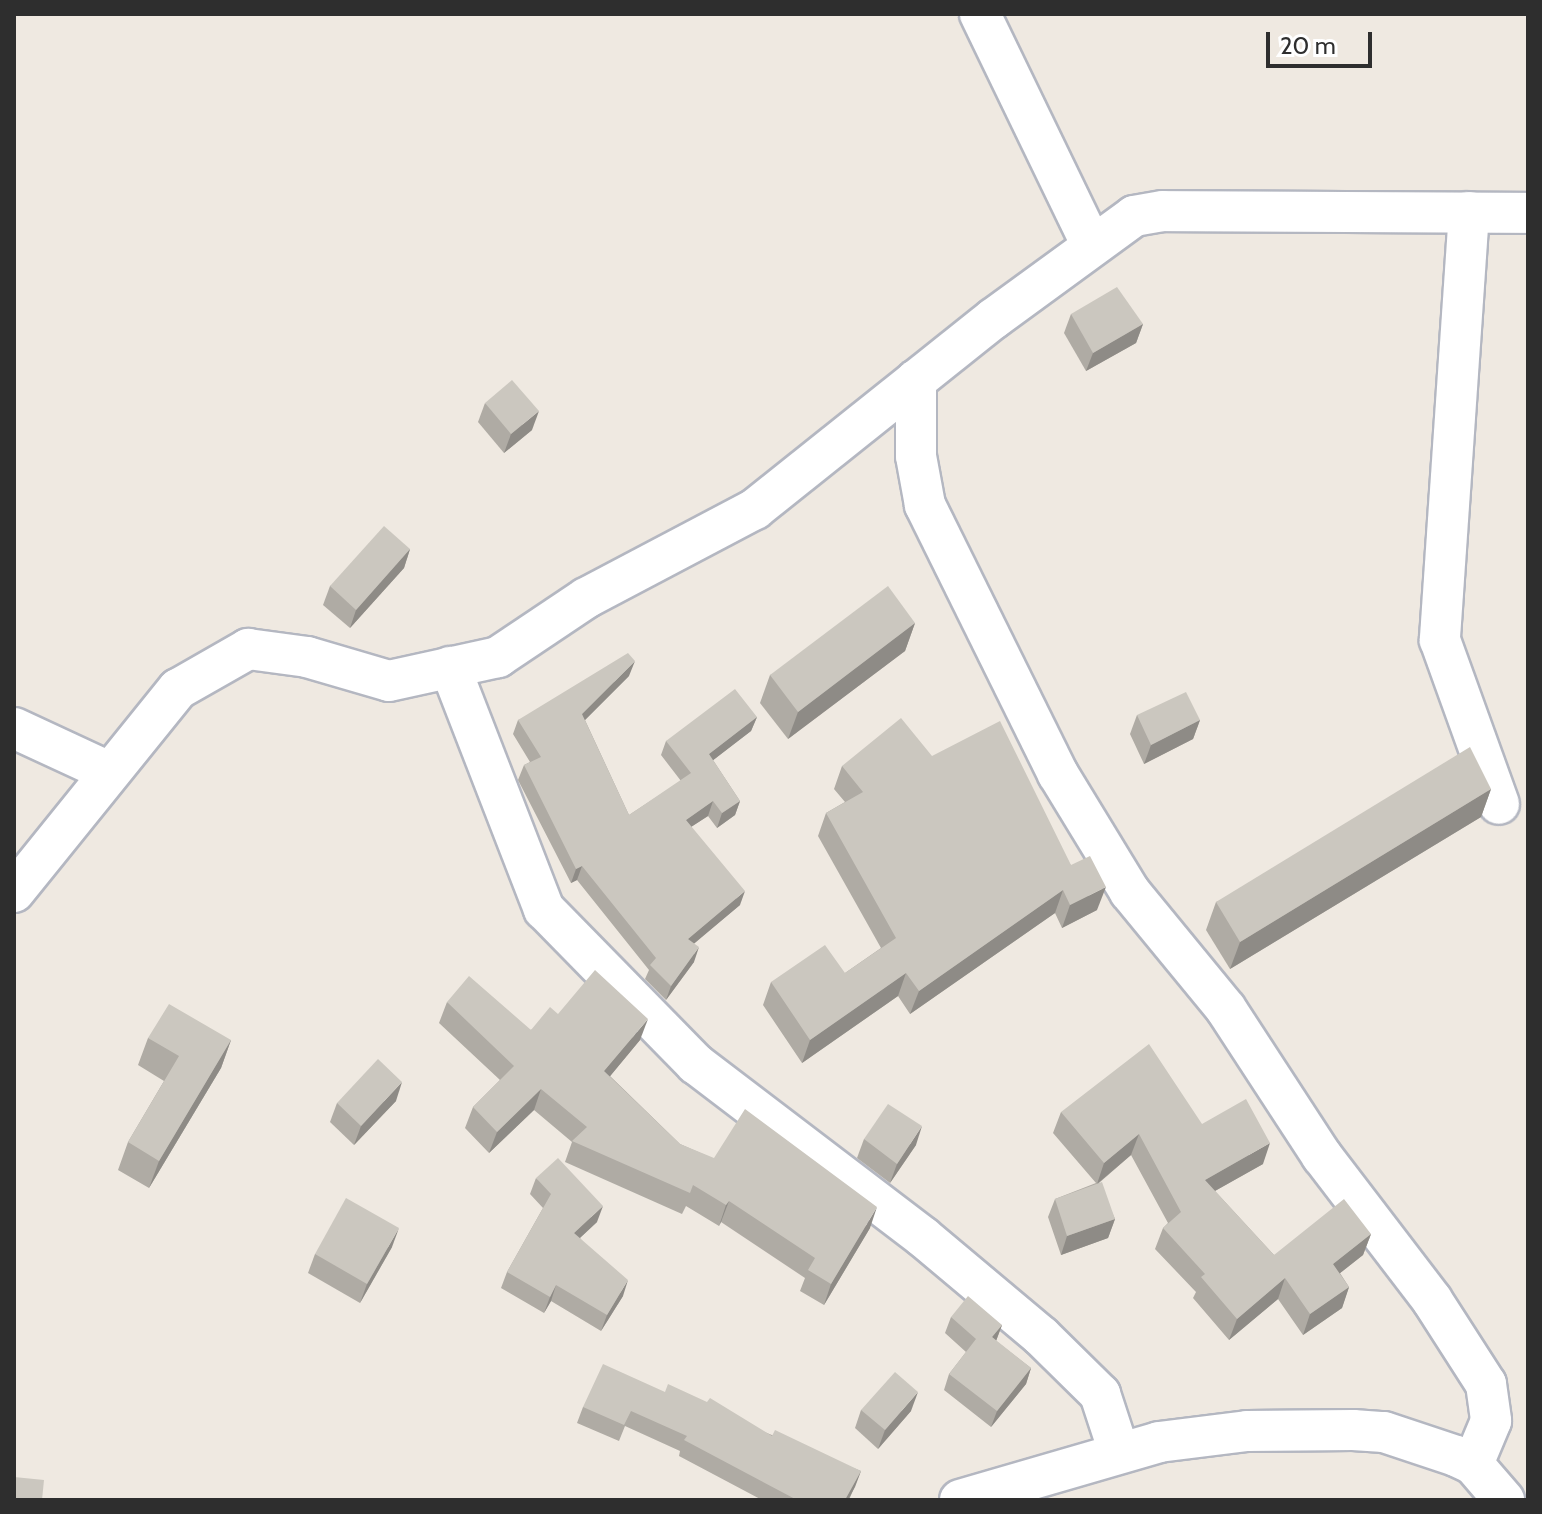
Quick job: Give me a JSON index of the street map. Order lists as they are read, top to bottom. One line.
{"scale_bar":"20 m"}
